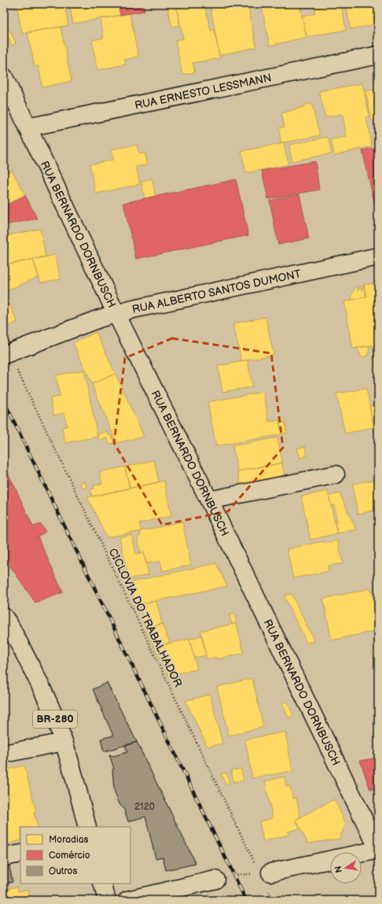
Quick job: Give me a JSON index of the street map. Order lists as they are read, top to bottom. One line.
{"streets":{"main road":["RUA ERNESTO LESSMANN","RUA BERNARDO DORNBUSCH","RUA ALBERTO SANTOS DUMONT","BR-280"],"path":["CICLOVIA DO TRABALHADOR"]},"crossings":[["RUA ERNESTO LESSMANN","RUA BERNARDO DORNBUSCH"],["RUA BERNARDO DORNBUSCH","RUA ALBERTO SANTOS DUMONT"],["RUA ALBERTO SANTOS DUMONT","CICLOVIA DO TRABALHADOR"]],"house_numbers":["2120"],"legend":["Moradias","Comércio","Outros"],"north":"left"}
